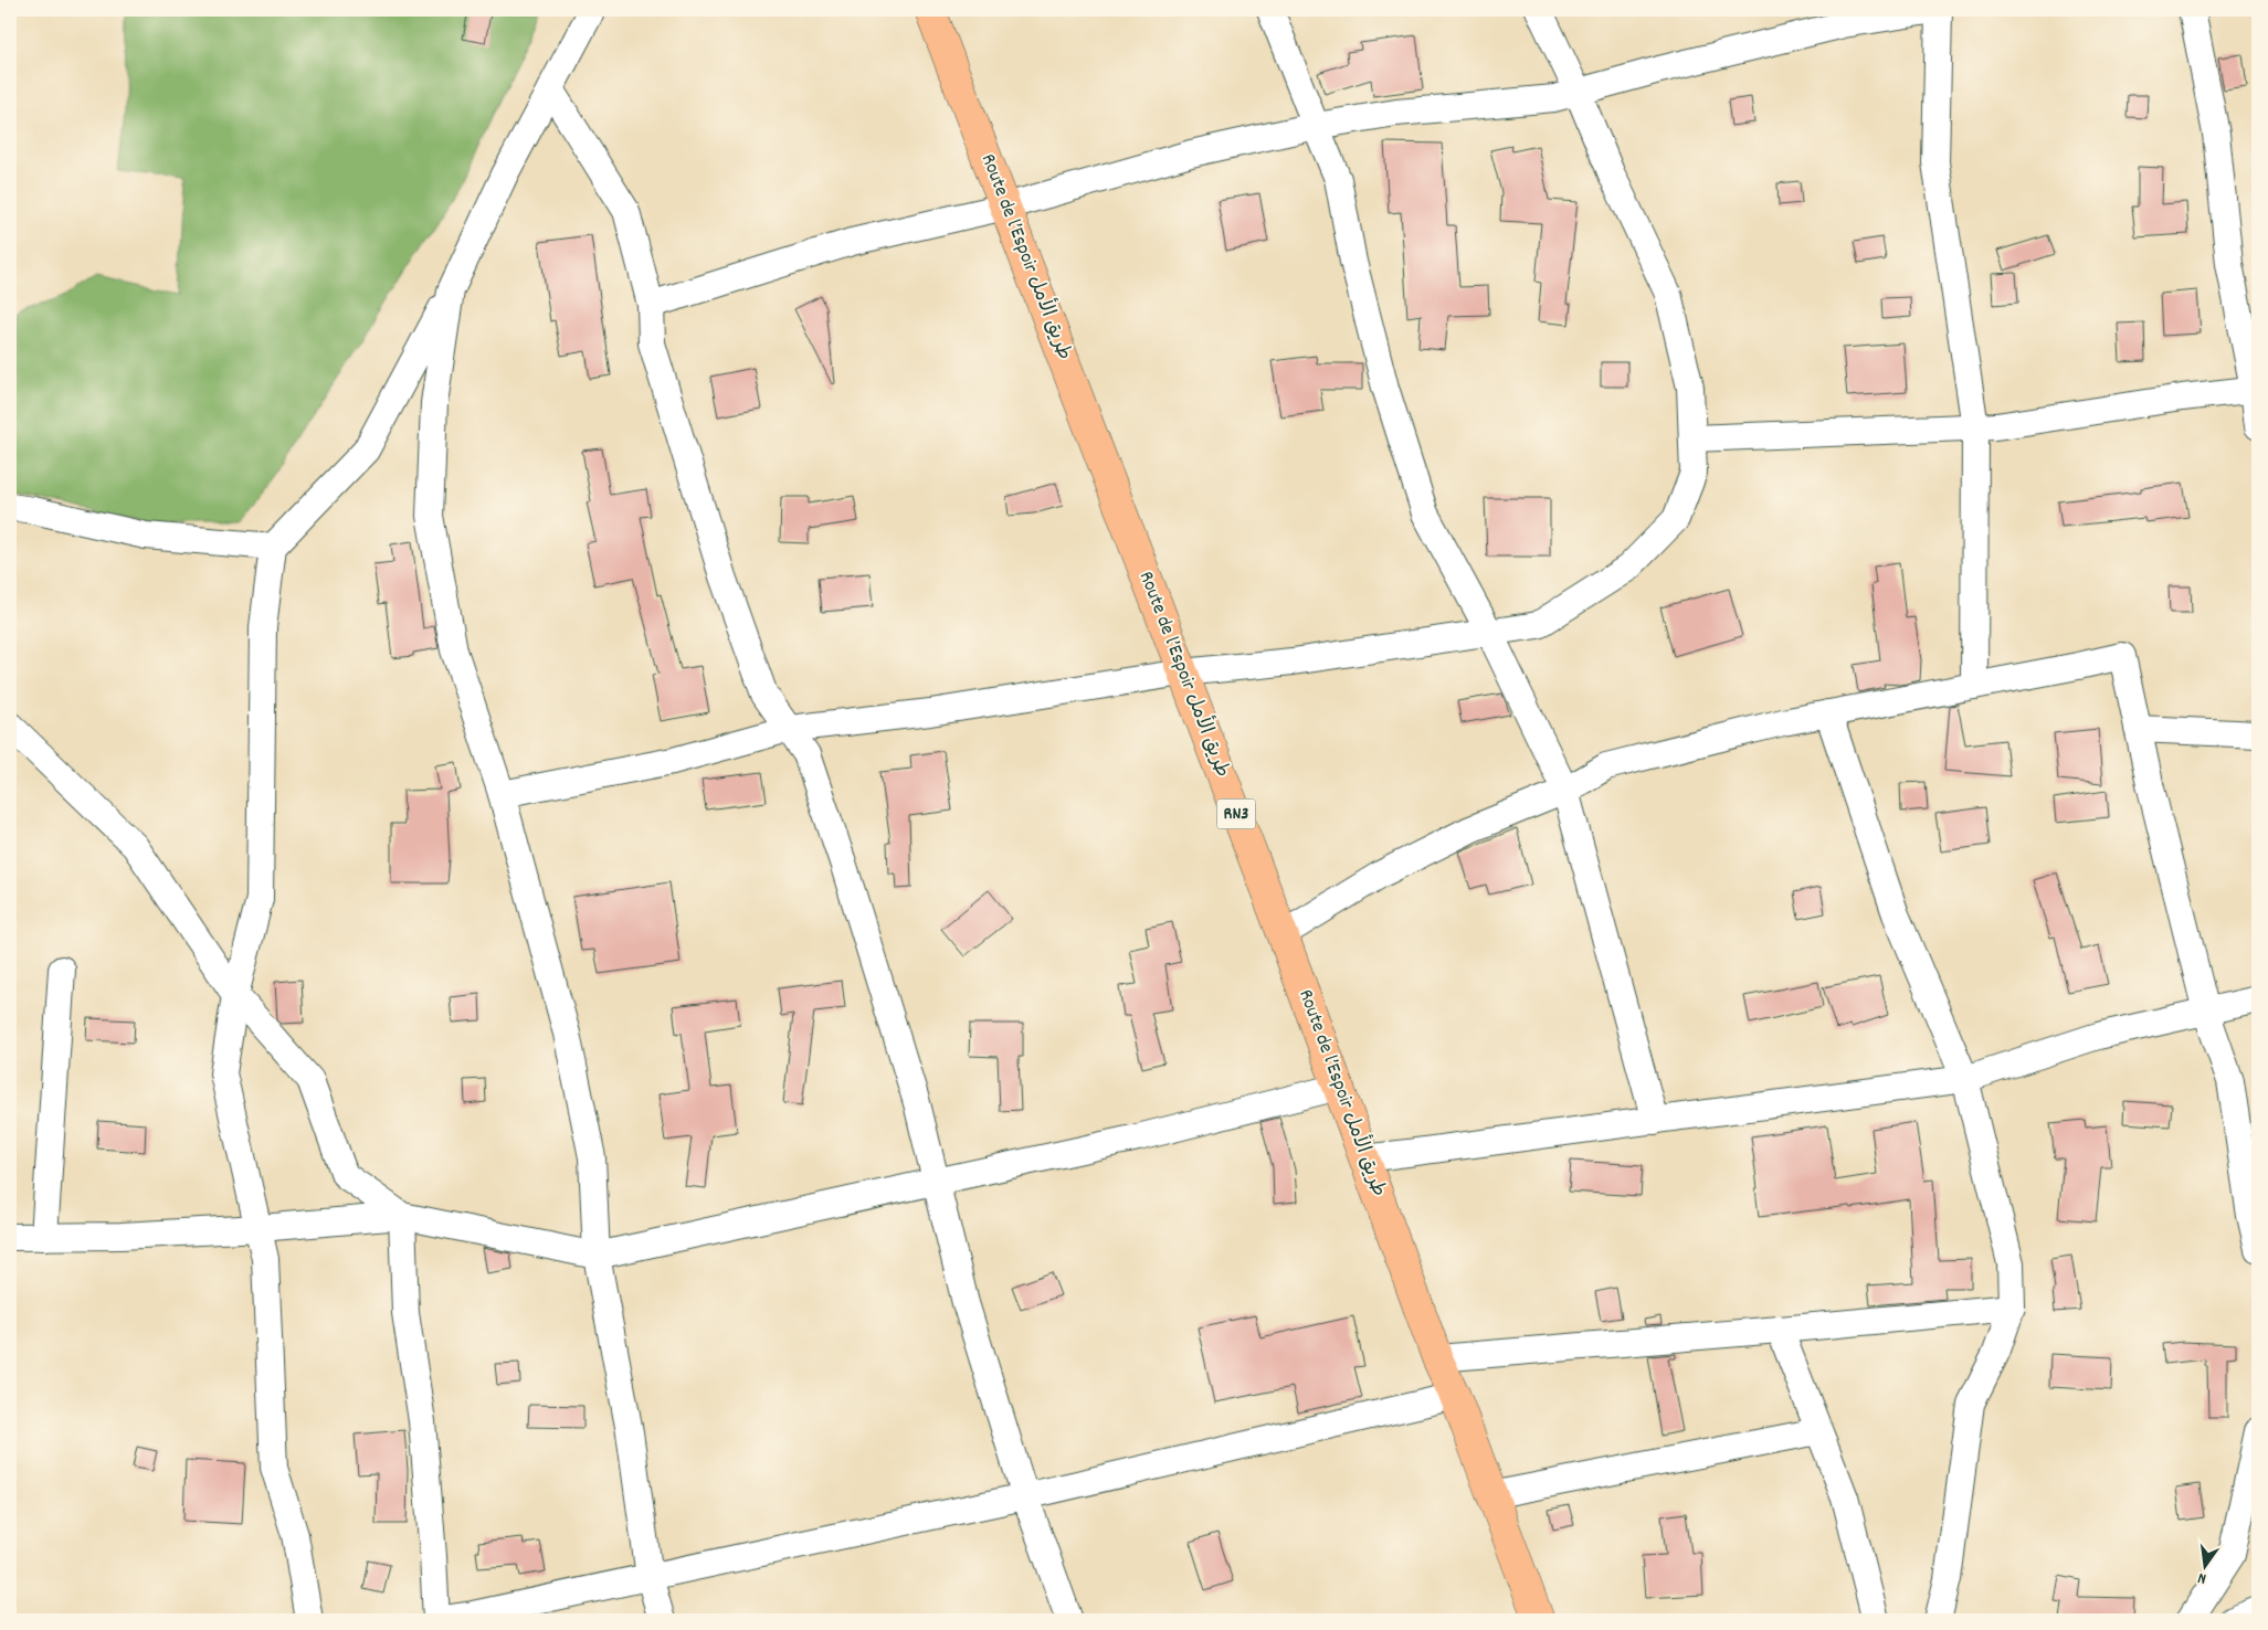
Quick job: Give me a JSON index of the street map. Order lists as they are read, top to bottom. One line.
{"streets":{"highway":["Route de l’Espoir طريق الأمل","RN3"]},"north":"bottom"}
